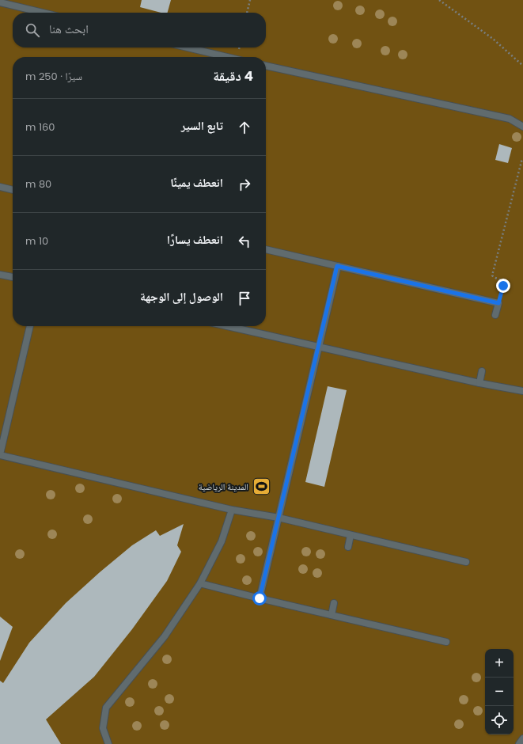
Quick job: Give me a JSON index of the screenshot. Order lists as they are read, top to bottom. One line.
{"places":{"sports":["المدينة الرياضية"]},"page":{"search":"ابحث هنا","heading":["4 دقيقة","سيرًا · 250 m"],"list":[["تابع السير","160 m"],["انعطف يمينًا","80 m"],["انعطف يسارًا","10 m"],"الوصول إلى الوجهة"],"map_buttons":["+","−"]}}
